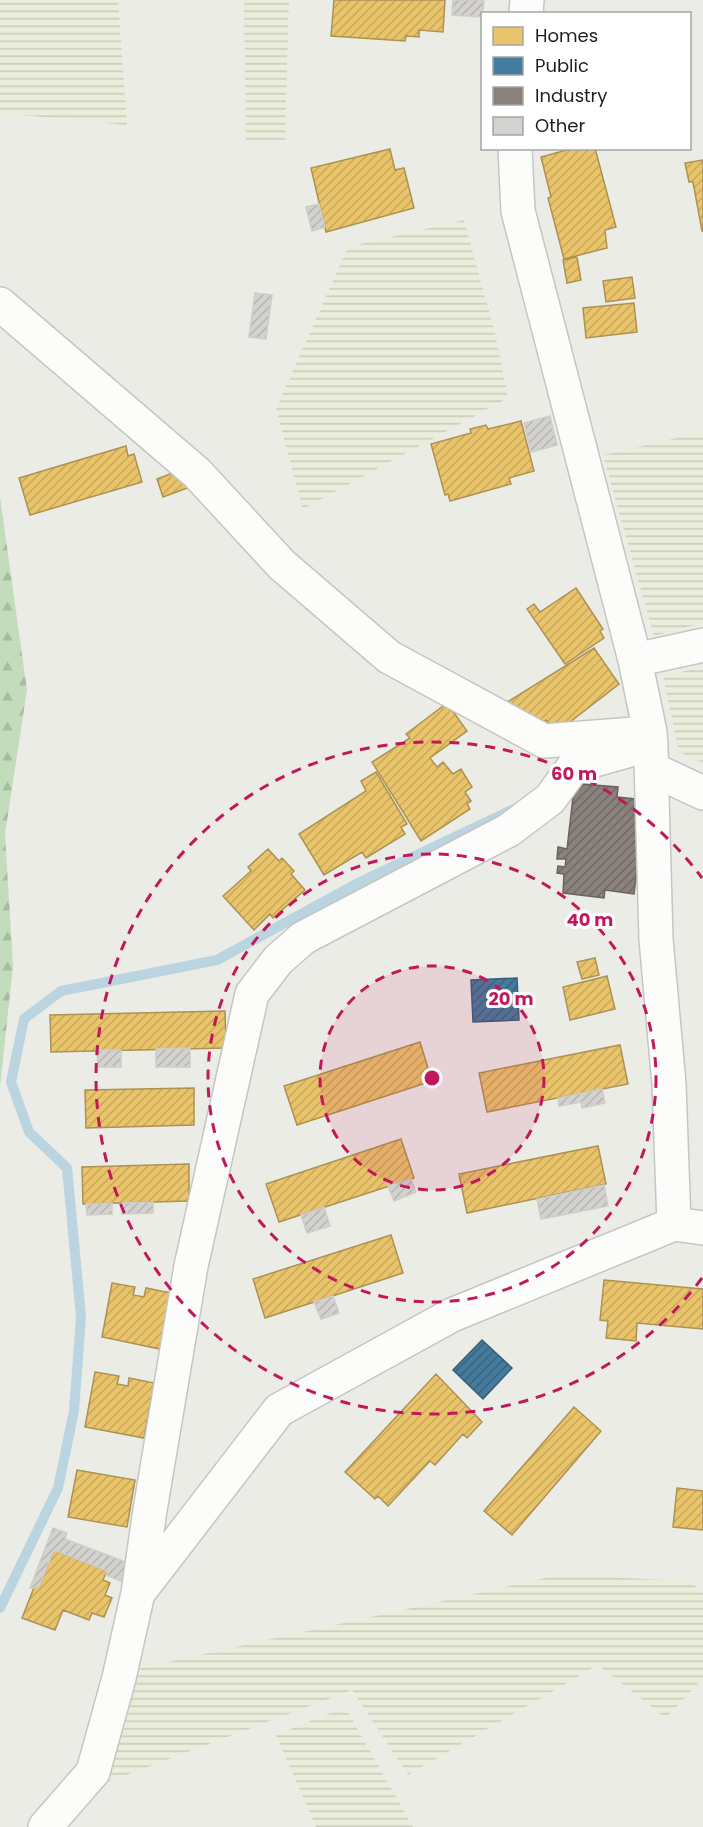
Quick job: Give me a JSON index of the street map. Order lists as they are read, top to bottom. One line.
{"legend":["Homes","Public","Industry","Other"],"rings":["60 m","40 m","20 m"]}
